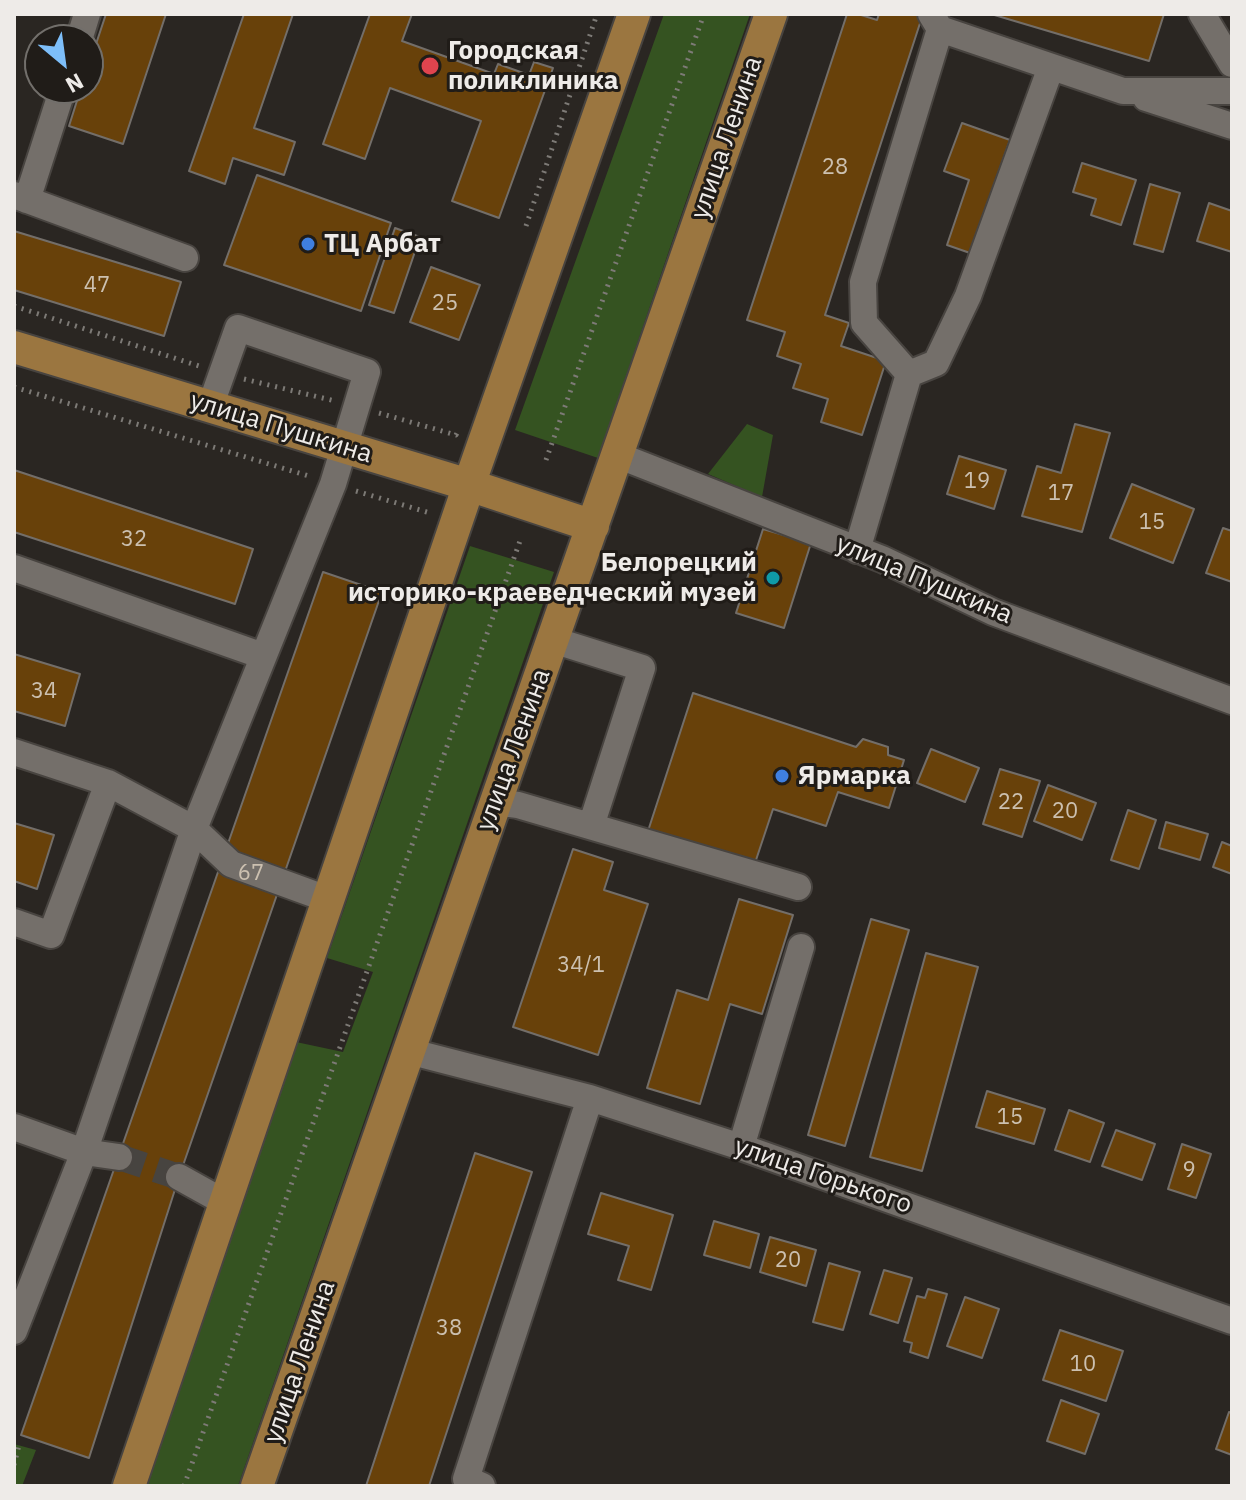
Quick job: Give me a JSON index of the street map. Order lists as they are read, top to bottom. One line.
{"streets":{"main road":["улица Ленина","улица Пушкина"],"street":["улица Горького"]},"crossings":[["улица Ленина","улица Пушкина"],["улица Ленина","улица Горького"]],"places":["Городская поликлиника","ТЦ Арбат","Белорецкий историко-краеведческий музей","Ярмарка"],"house_numbers":["28","47","25","19","17","15","32","34","22","20","67","34/1","15","9","20","38","10"],"north":"bottom right"}
